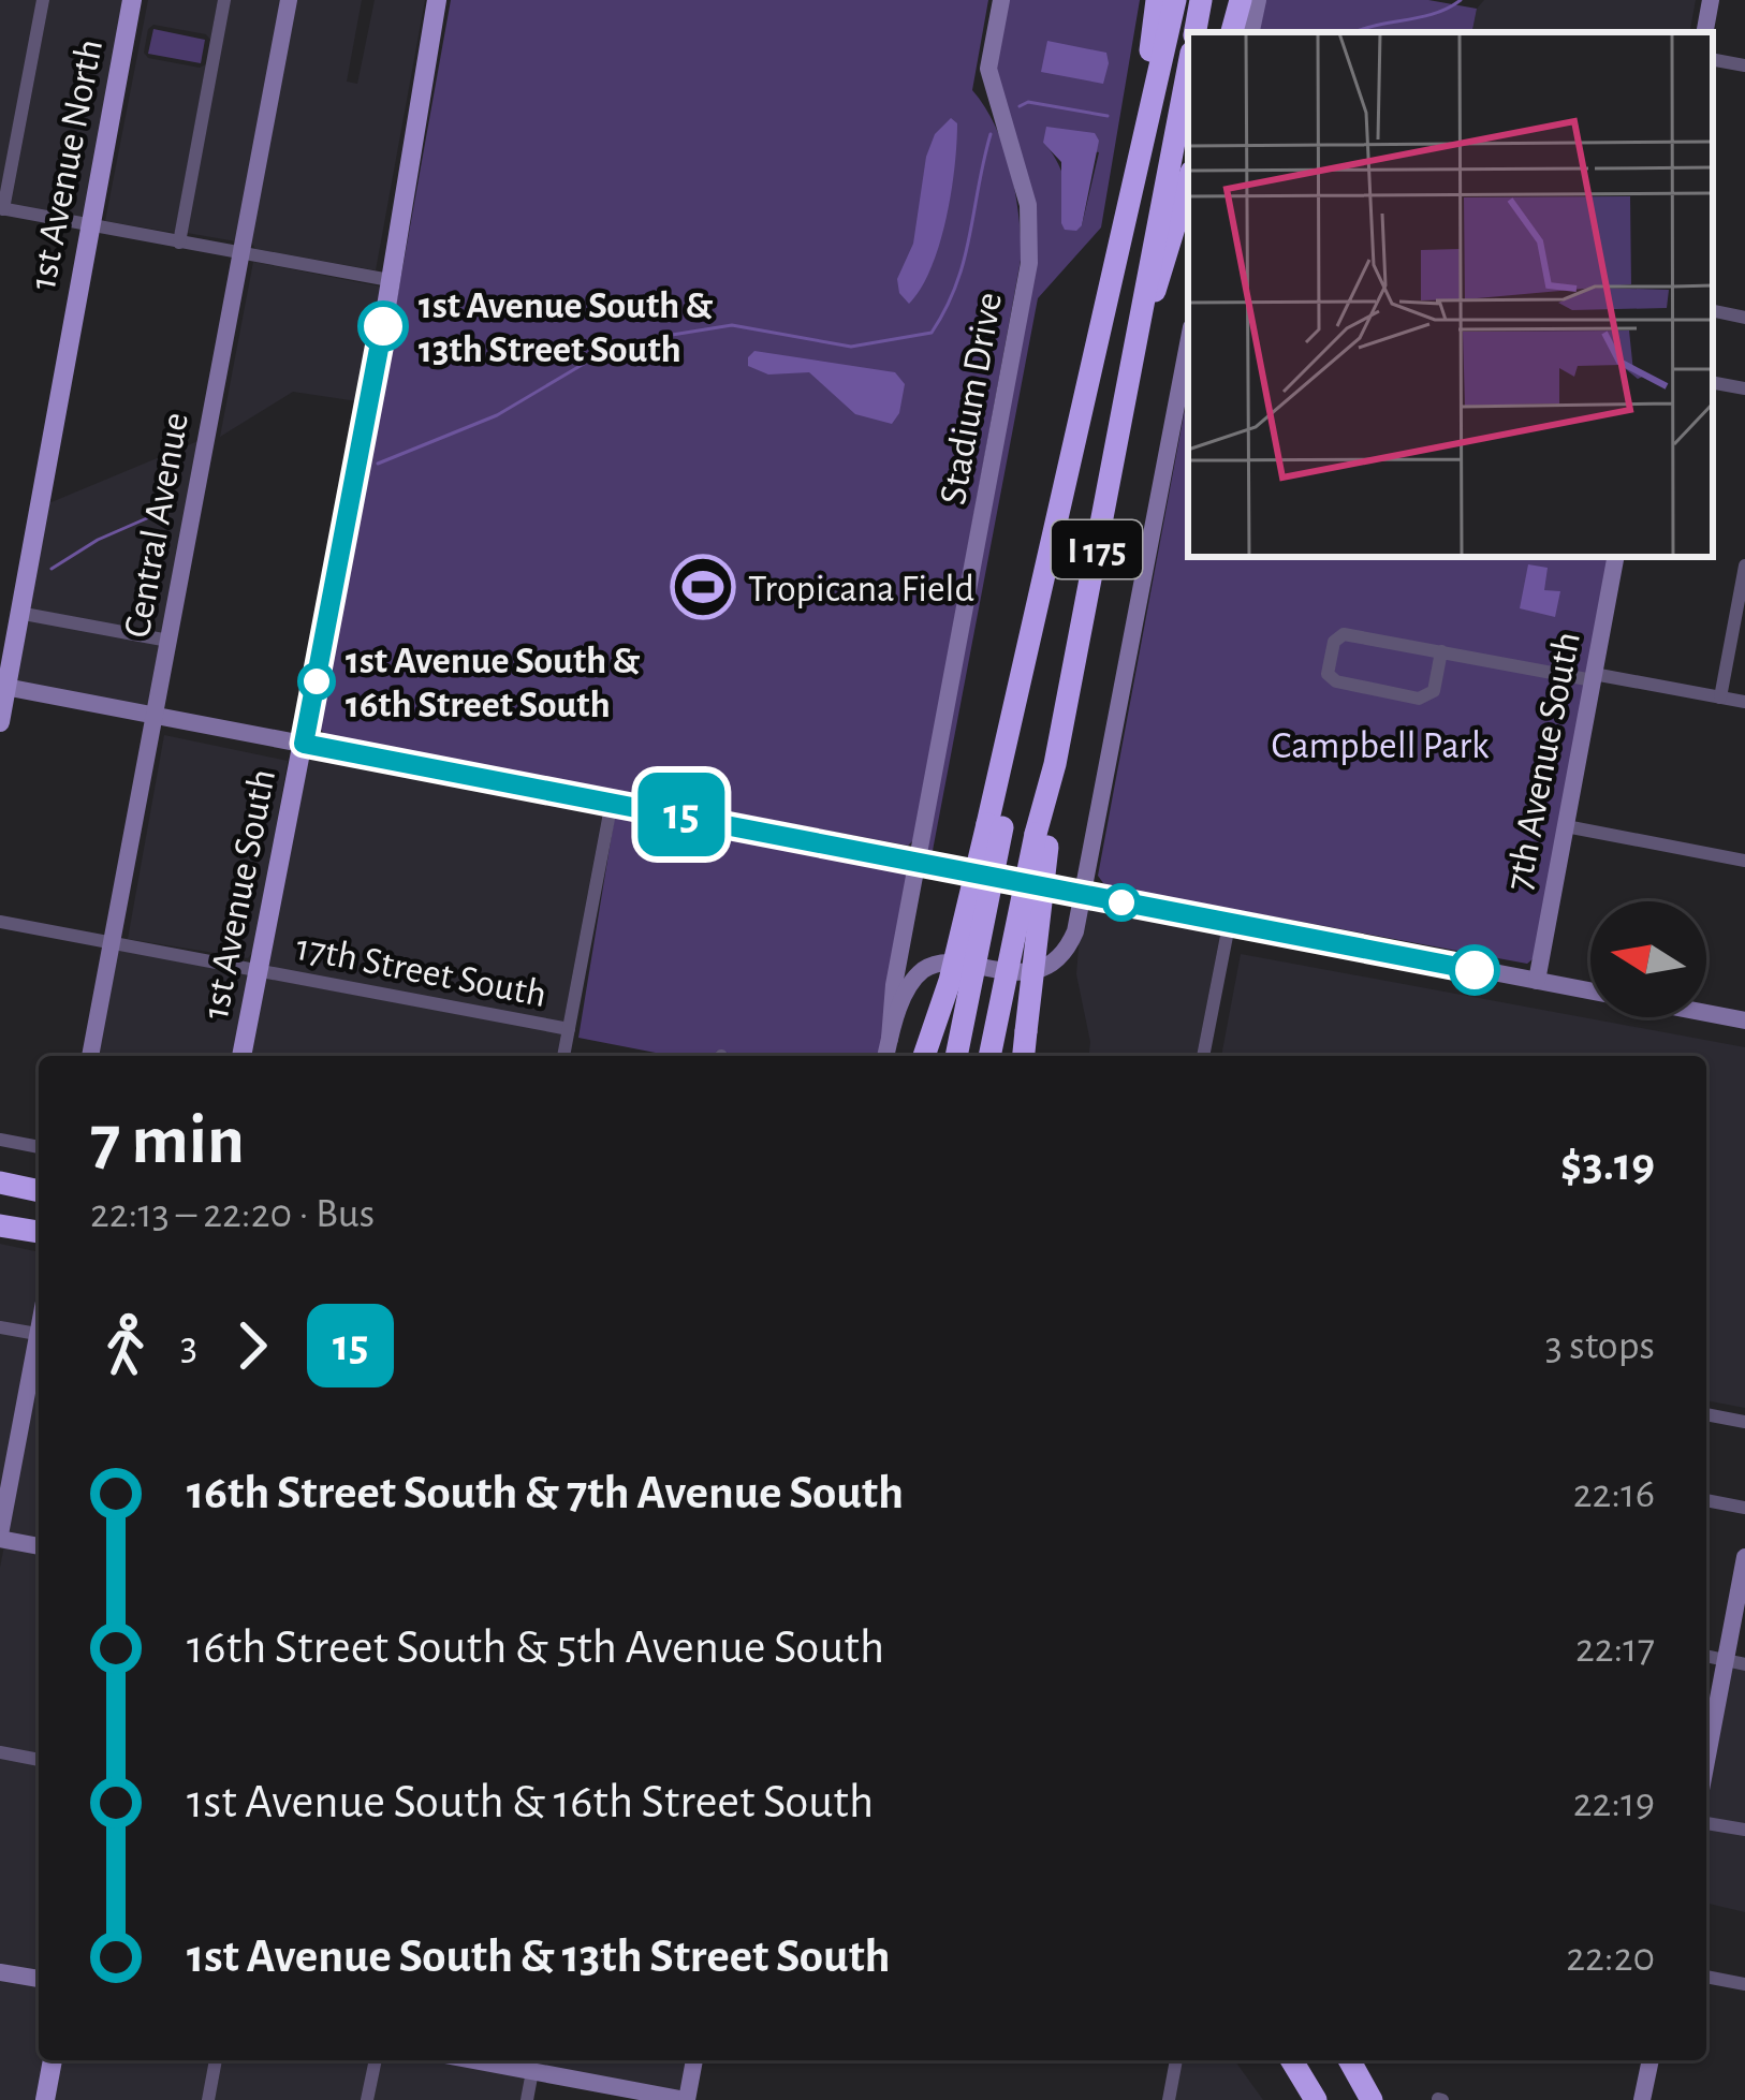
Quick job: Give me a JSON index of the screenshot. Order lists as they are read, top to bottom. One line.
{"streets":{"highway":["I 175"],"main road":["1st Avenue North","1st Avenue South"],"street":["Stadium Drive","Central Avenue","7th Avenue South","17th Street South"]},"crossings":[["Central Avenue","17th Street South"],["1st Avenue South","17th Street South"]],"parks":["Campbell Park"],"places":{"other":["1st Avenue South & 13th Street South","1st Avenue South & 16th Street South"],"sports":["Tropicana Field"]},"lines":["bus line 15"],"north":"left","page":{"on_map":"15","heading":["7 min","22:13 – 22:20 · Bus","$3.19"],"legs":["3","15","3 stops"],"list":[{"name":"16th Street South & 7th Avenue South","value":"22:16"},{"name":"16th Street South & 5th Avenue South","value":"22:17"},{"name":"1st Avenue South & 16th Street South","value":"22:19"},{"name":"1st Avenue South & 13th Street South","value":"22:20"}]}}
